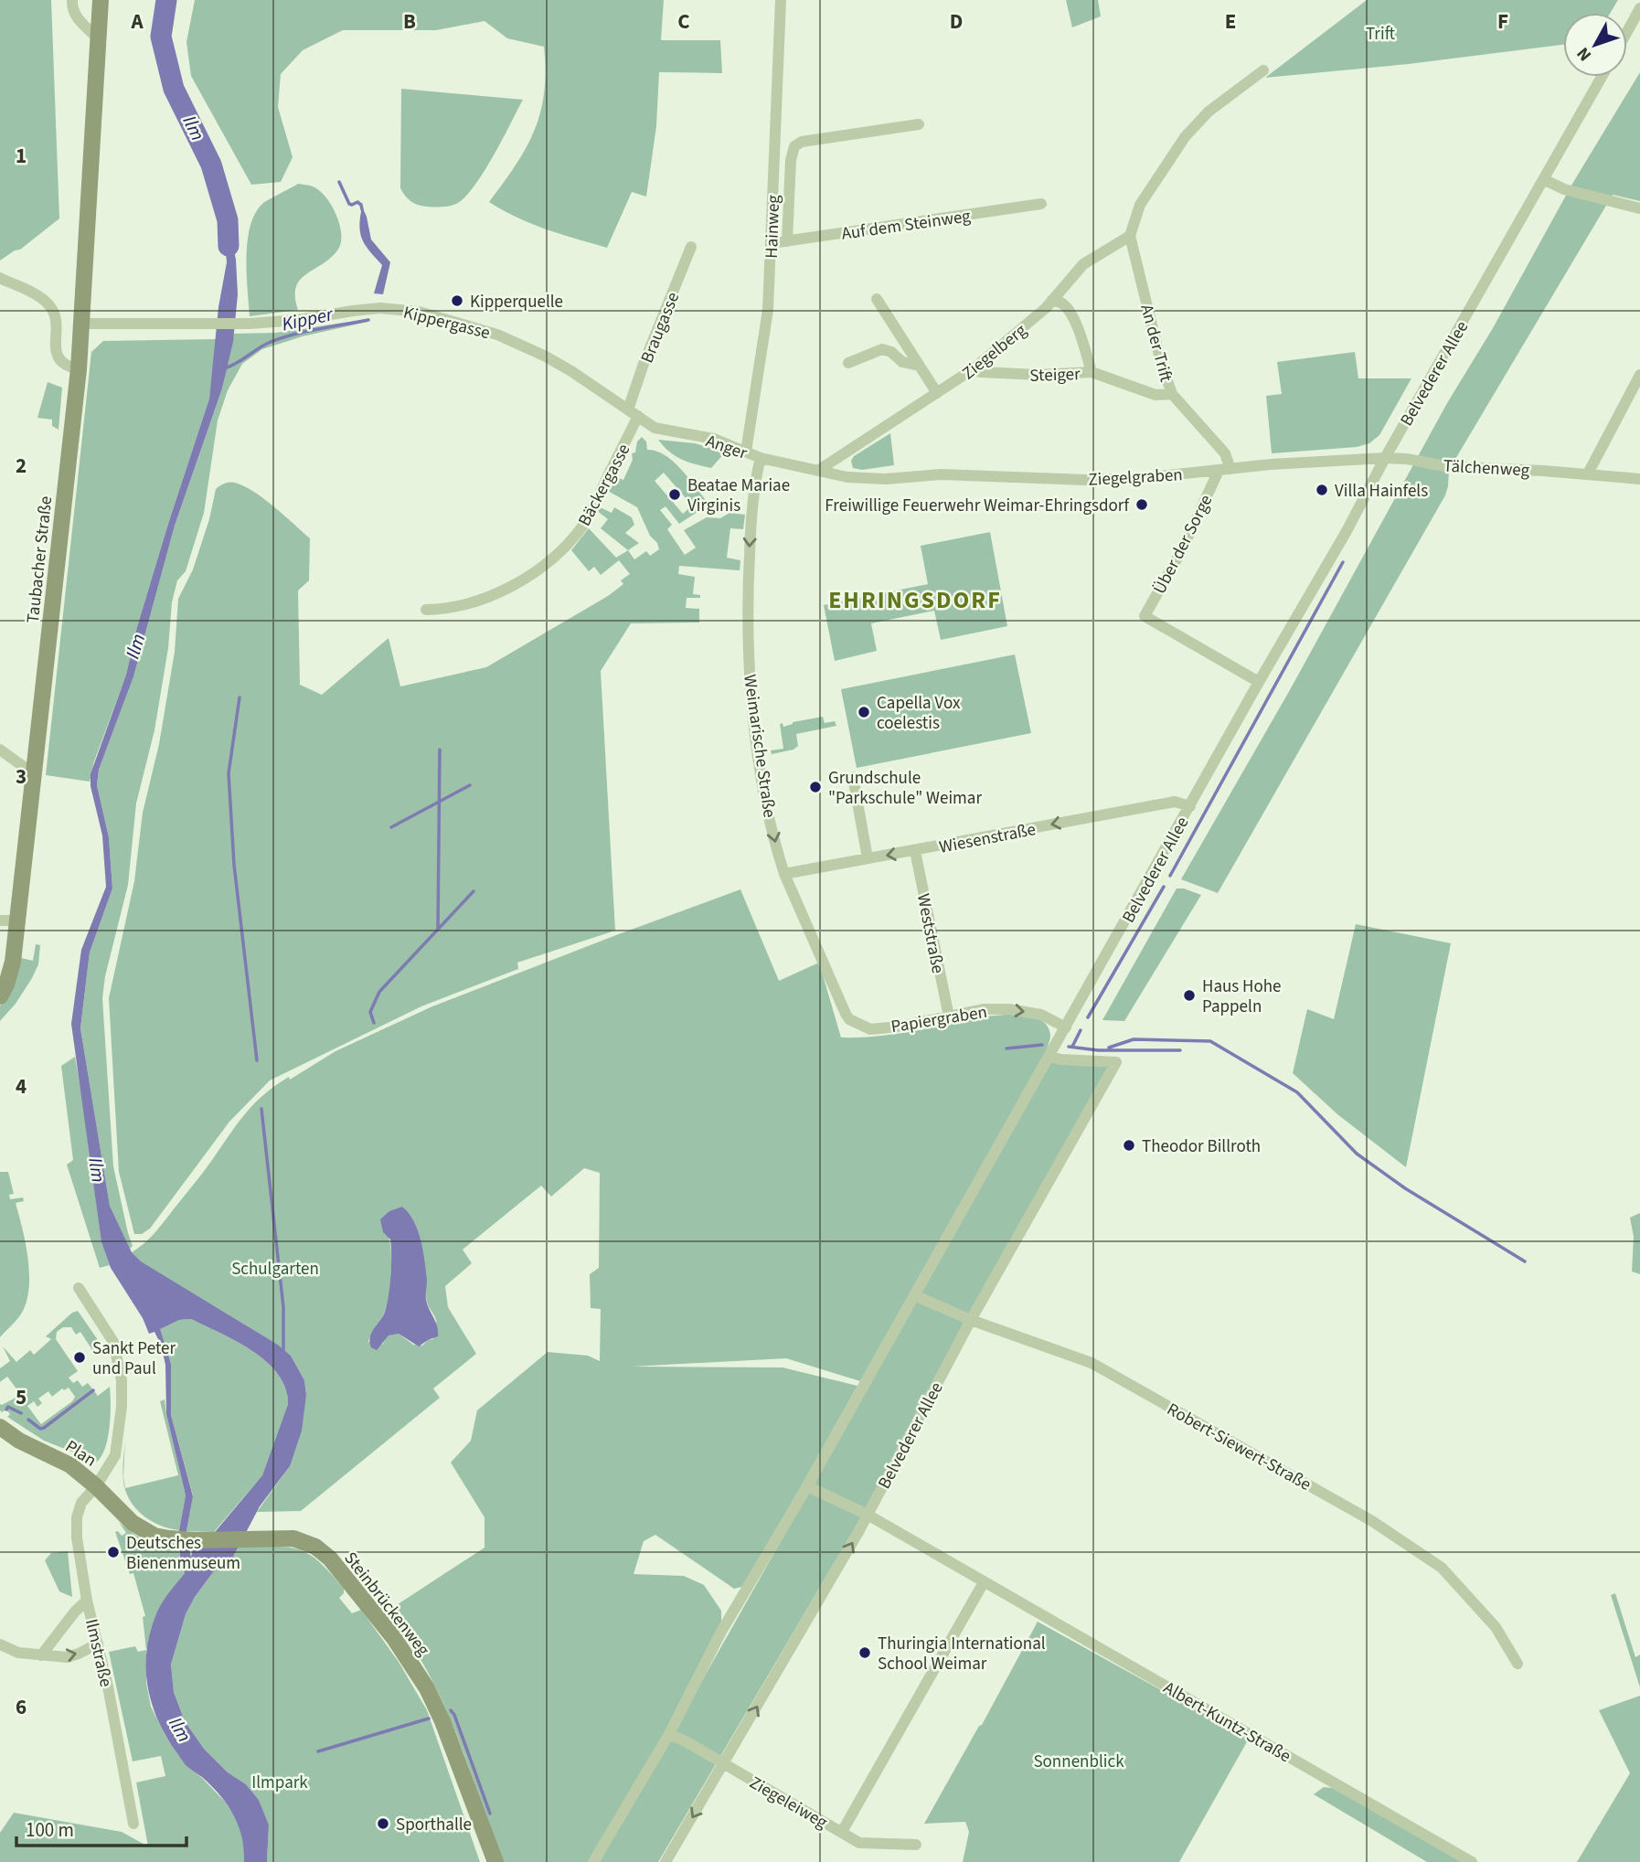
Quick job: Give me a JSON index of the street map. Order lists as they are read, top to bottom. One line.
{"streets":{"street":["Auf dem Steinweg","Hainweg","Kippergasse","Braugasse","An der Trift","Ziegelberg","Belvederer Allee","Steiger","Anger","Tälchenweg","Ziegelgraben","Bäckergasse","Über der Sorge","Taubacher Straße","Weimarische Straße","Wiesenstraße","Weststraße","Papiergraben","Robert-Siewert-Straße","Plan","Steinbrückenweg","Ilmstraße","Albert-Kuntz-Straße","Ziegeleiweg"]},"crossings":[["Auf dem Steinweg","Hainweg"],["Hainweg","Anger"],["Kippergasse","Braugasse"],["Kippergasse","Anger"],["Kippergasse","Bäckergasse"],["Kippergasse","Taubacher Straße"],["Braugasse","Anger"],["Braugasse","Bäckergasse"],["An der Trift","Ziegelberg"],["An der Trift","Steiger"],["An der Trift","Ziegelgraben"],["An der Trift","Über der Sorge"],["Ziegelberg","Steiger"],["Ziegelberg","Anger"],["Belvederer Allee","Tälchenweg"],["Belvederer Allee","Ziegelgraben"],["Belvederer Allee","Über der Sorge"],["Belvederer Allee","Wiesenstraße"],["Belvederer Allee","Papiergraben"],["Belvederer Allee","Robert-Siewert-Straße"],["Belvederer Allee","Albert-Kuntz-Straße"],["Belvederer Allee","Ziegeleiweg"],["Anger","Ziegelgraben"],["Anger","Bäckergasse"],["Anger","Weimarische Straße"],["Tälchenweg","Ziegelgraben"],["Ziegelgraben","Über der Sorge"],["Weimarische Straße","Wiesenstraße"],["Weimarische Straße","Papiergraben"],["Wiesenstraße","Weststraße"],["Weststraße","Papiergraben"],["Plan","Steinbrückenweg"],["Plan","Ilmstraße"]],"one_way":["Weimarische Straße","Wiesenstraße","Papiergraben"],"districts":["EHRINGSDORF"],"water":["Ilm","Kipper"],"parks":["Trift","Schulgarten","Sonnenblick","Ilmpark"],"places":["Kipperquelle","Villa Hainfels","Beatae Mariae Virginis","Freiwillige Feuerwehr Weimar-Ehringsdorf","Capella Vox coelestis","Grundschule \"Parkschule\" Weimar","Haus Hohe Pappeln","Theodor Billroth","Sankt Peter und Paul","Deutsches Bienenmuseum","Thuringia International School Weimar","Sporthalle"],"scale_bar":"100 m","north":"bottom left","grid":{"columns":["A","B","C","D","E","F"],"rows":["1","2","3","4","5","6"]}}
